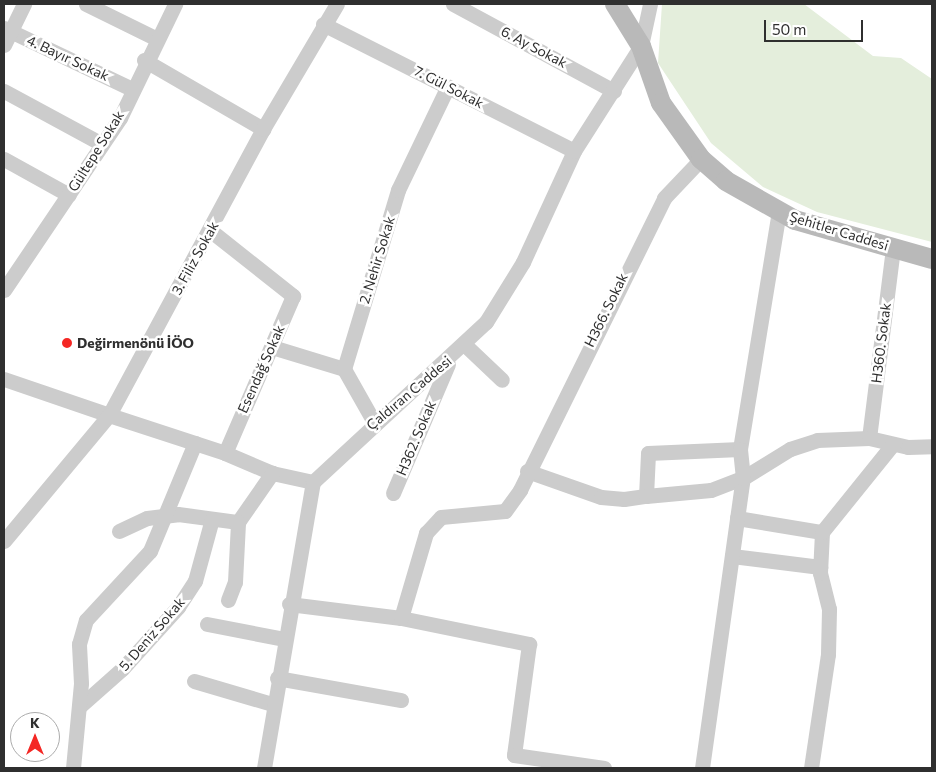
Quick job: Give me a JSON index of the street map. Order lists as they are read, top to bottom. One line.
{"streets":{"street":["6. Ay Sokak","4. Bayır Sokak","7. Gül Sokak","Gültepe Sokak","Şehitler Caddesi","3. Filiz Sokak","2. Nehir Sokak","H366. Sokak","H360. Sokak","Esendağ Sokak","Çaldıran Caddesi","H362. Sokak","5. Deniz Sokak"]},"crossings":[["6. Ay Sokak","Çaldıran Caddesi"],["4. Bayır Sokak","Gültepe Sokak"],["7. Gül Sokak","3. Filiz Sokak"],["7. Gül Sokak","2. Nehir Sokak"],["7. Gül Sokak","Çaldıran Caddesi"],["Şehitler Caddesi","H366. Sokak"],["Şehitler Caddesi","H360. Sokak"],["Şehitler Caddesi","Çaldıran Caddesi"],["3. Filiz Sokak","Esendağ Sokak"],["Çaldıran Caddesi","H362. Sokak"]],"places":["Değirmenönü İÖO"],"scale_bar":"50 m","north":"top"}
